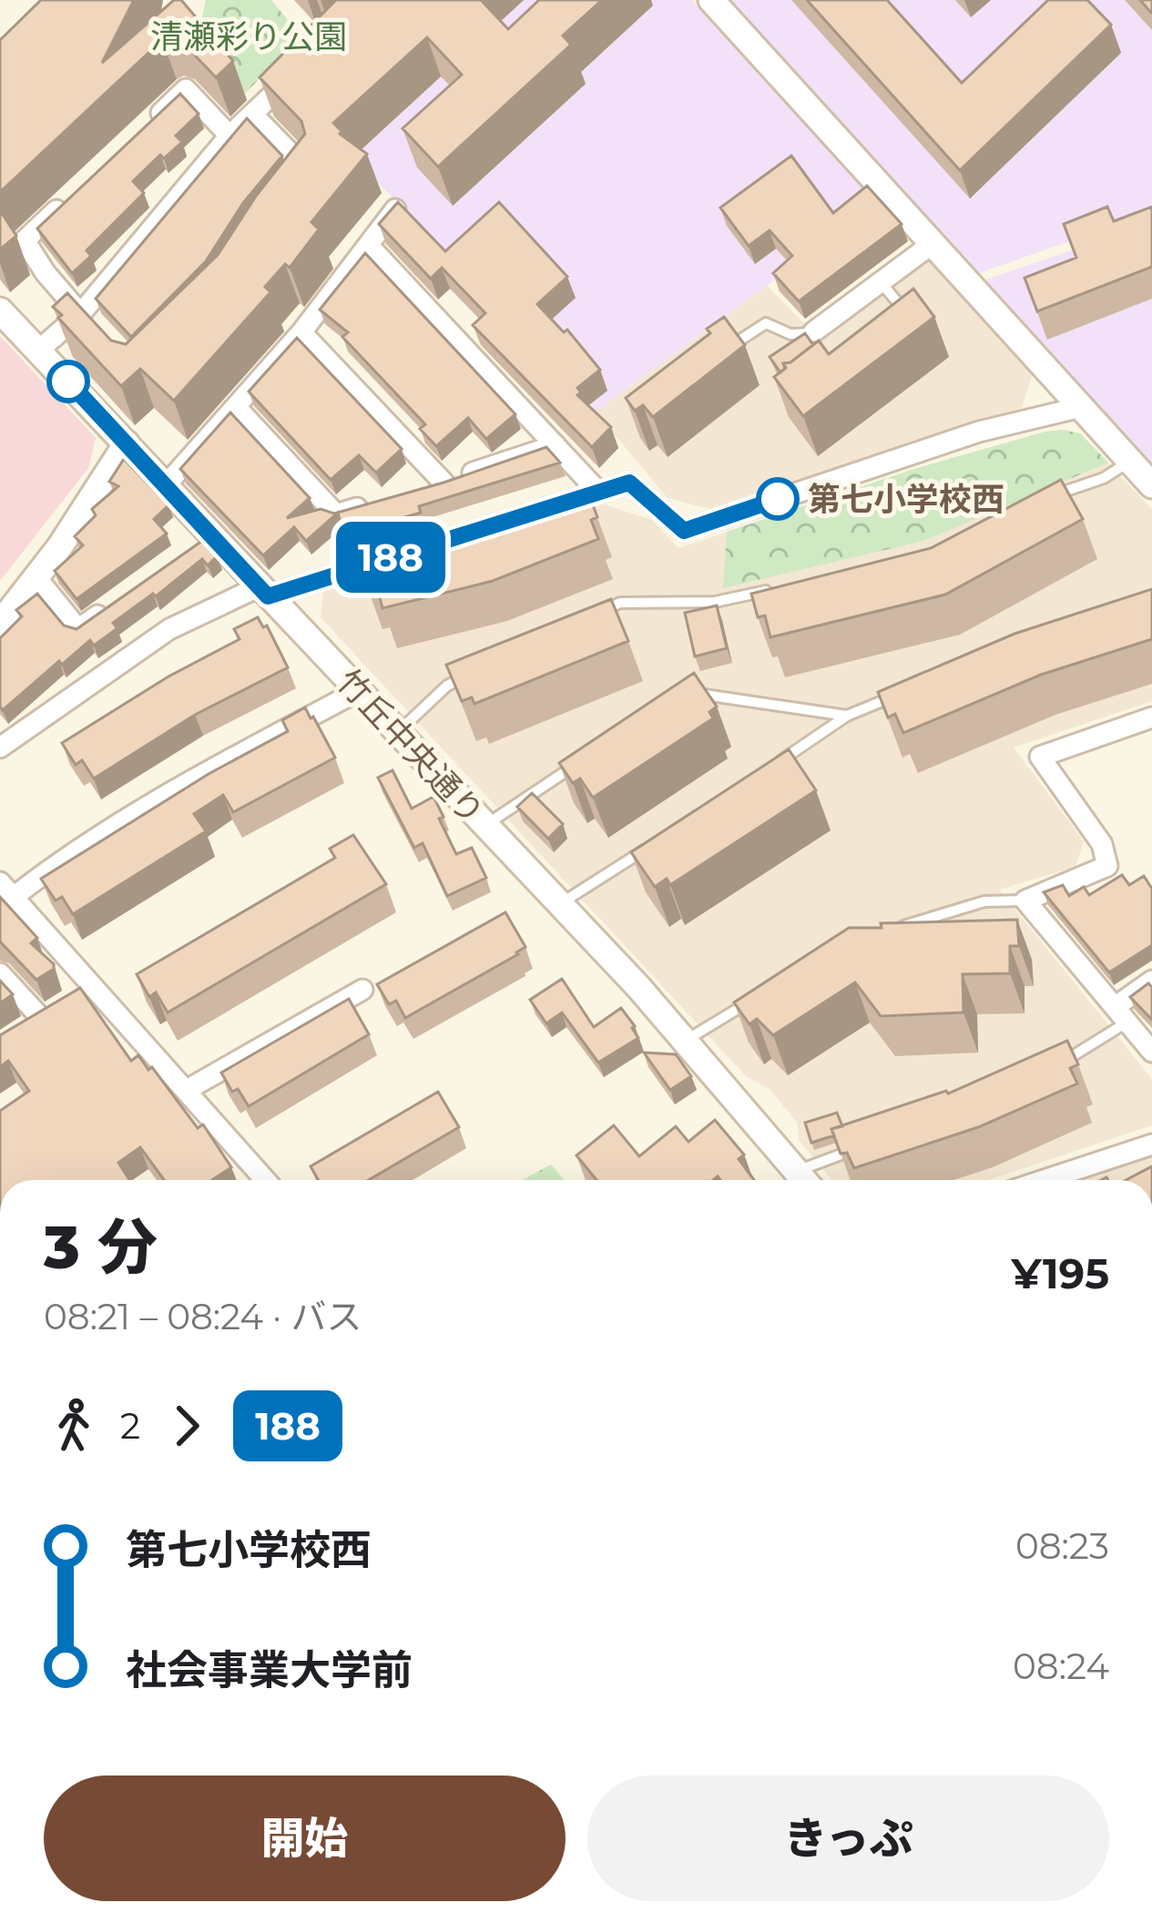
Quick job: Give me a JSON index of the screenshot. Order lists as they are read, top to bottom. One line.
{"streets":{"street":["竹丘中央通り"]},"parks":["清瀬彩り公園"],"places":["第七小学校西"],"lines":["bus line 188"],"page":{"on_map":"188","heading":["3 分","08:21 – 08:24 · バス","¥195"],"legs":["2","188"],"list":[{"name":"第七小学校西","value":"08:23"},{"name":"社会事業大学前","value":"08:24"}],"buttons":["開始","きっぷ"]}}
